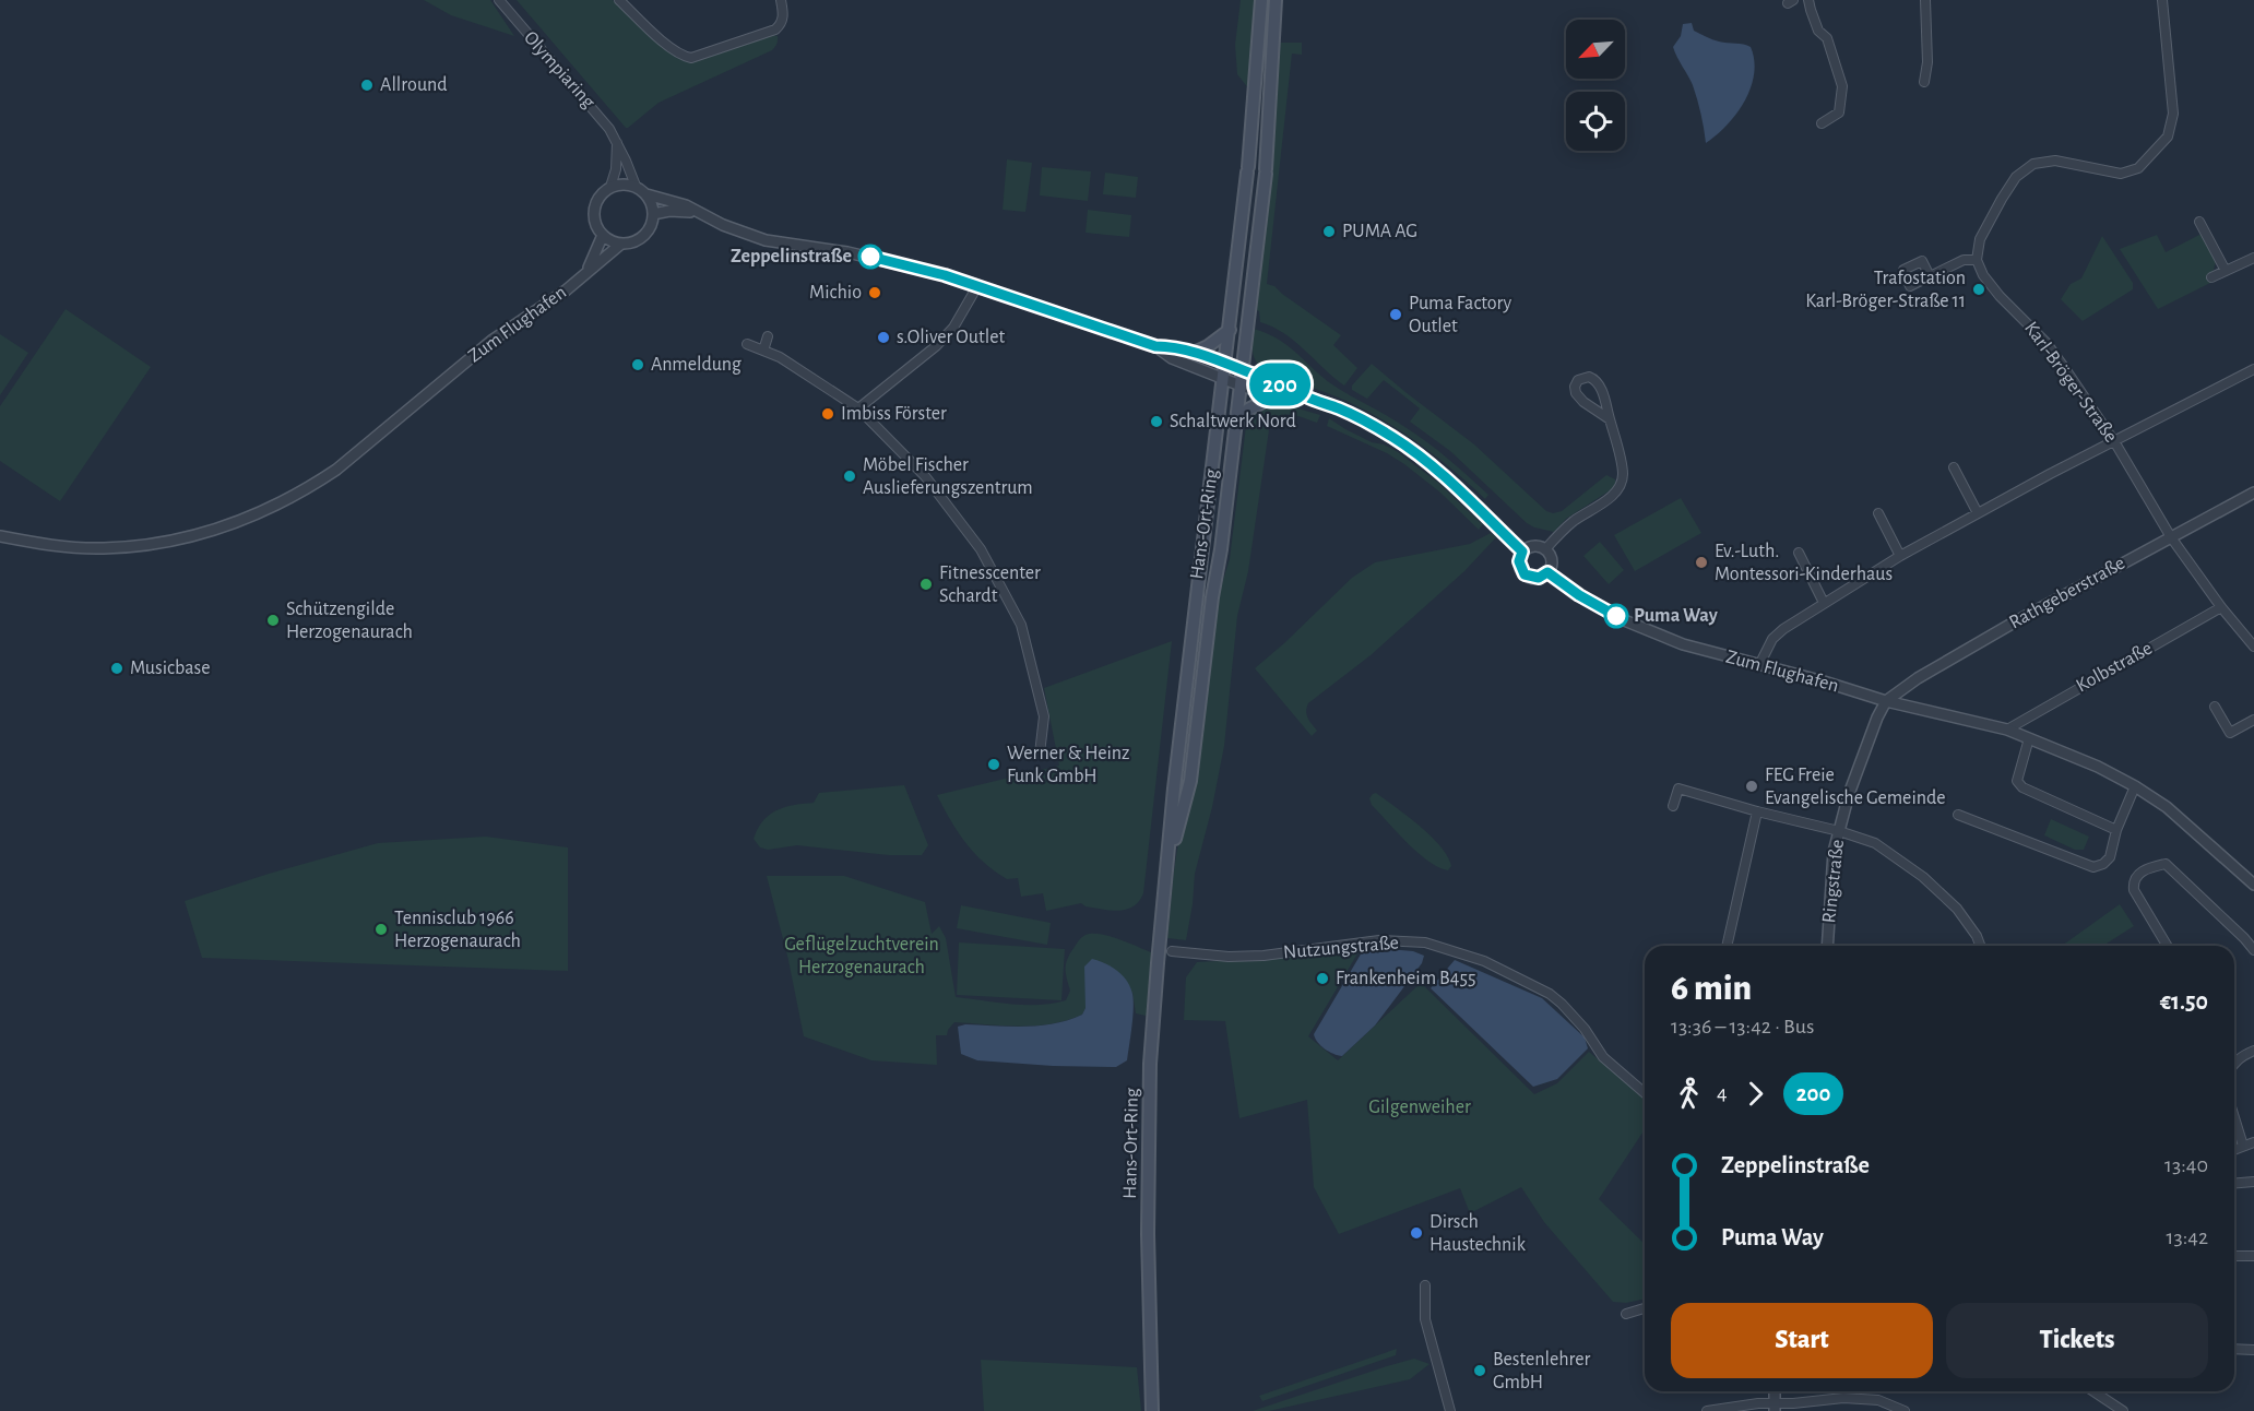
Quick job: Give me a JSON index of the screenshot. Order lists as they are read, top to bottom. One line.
{"streets":{"main road":["Hans-Ort-Ring"],"street":["Olympiaring","Zum Flughafen","Karl-Bröger-Straße","Rathgeberstraße","Kolbstraße","Ringstraße","Nutzungstraße"]},"crossings":[["Olympiaring","Zum Flughafen"],["Zum Flughafen","Rathgeberstraße"],["Zum Flughafen","Kolbstraße"],["Zum Flughafen","Ringstraße"],["Karl-Bröger-Straße","Rathgeberstraße"],["Karl-Bröger-Straße","Kolbstraße"],["Rathgeberstraße","Ringstraße"]],"parks":["Geflügelzuchtverein Herzogenaurach","Gilgenweiher"],"places":["Allround","PUMA AG","Zeppelinstraße","Trafostation Karl-Bröger-Straße 11","Michio","Puma Factory Outlet","s.Oliver Outlet","Anmeldung","Imbiss Förster","Schaltwerk Nord","Möbel Fischer Auslieferungszentrum","Ev.-Luth. Montessori-Kinderhaus","Fitnesscenter Schardt","Puma Way","Schützengilde Herzogenaurach","Musicbase","Werner & Heinz Funk GmbH","FEG Freie Evangelische Gemeinde","Tennisclub 1966 Herzogenaurach","Frankenheim B455","Dirsch Haustechnik","Bestenlehrer GmbH"],"lines":["bus line 200"],"north":"bottom left","page":{"on_map":"200","heading":["6 min","13:36 – 13:42 · Bus","€1.50"],"legs":["4","200"],"list":[{"name":"Zeppelinstraße","value":"13:40"},{"name":"Puma Way","value":"13:42"}],"buttons":["Start","Tickets"]}}
